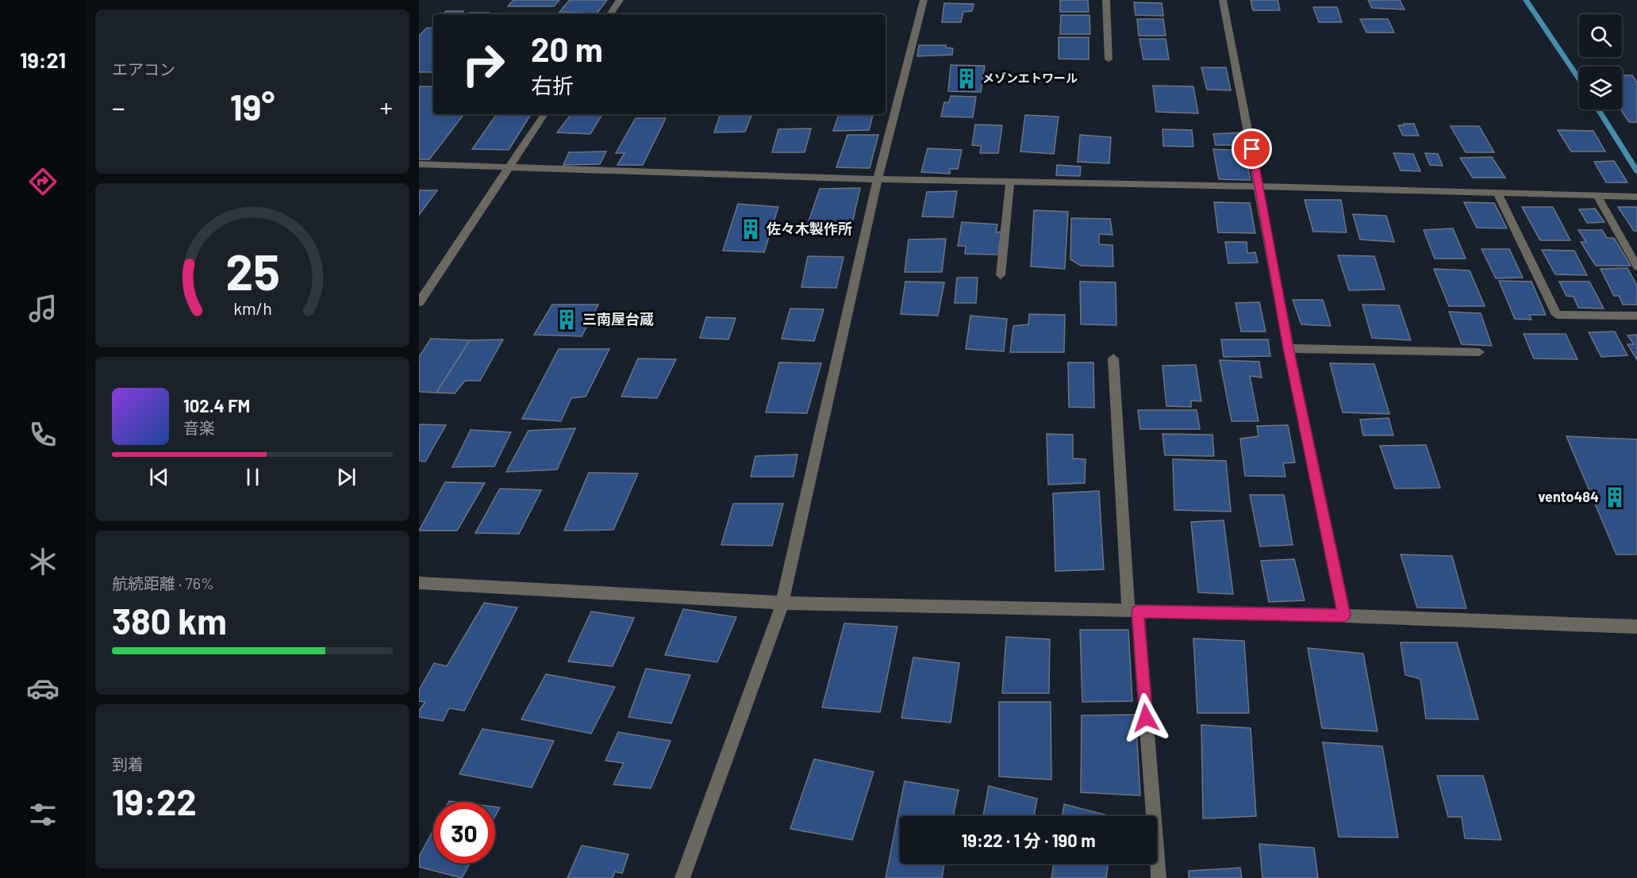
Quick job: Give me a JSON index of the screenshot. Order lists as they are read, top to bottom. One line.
{"places":{"building":["メゾンエトワール","佐々木製作所","三南屋台蔵","vento484"]},"page":{"tabs":"19:21","tile":["エアコン",["航続距離 · 76%","380 km"],["到着","19:22"]],"turn":["20 m","右折"],"heat":["−","19°","+"],"song":["102.4 FM","音楽"],"limit":"30","trip":"19:22 · 1 分 · 190 m","gauge":["25","km/h"]}}
